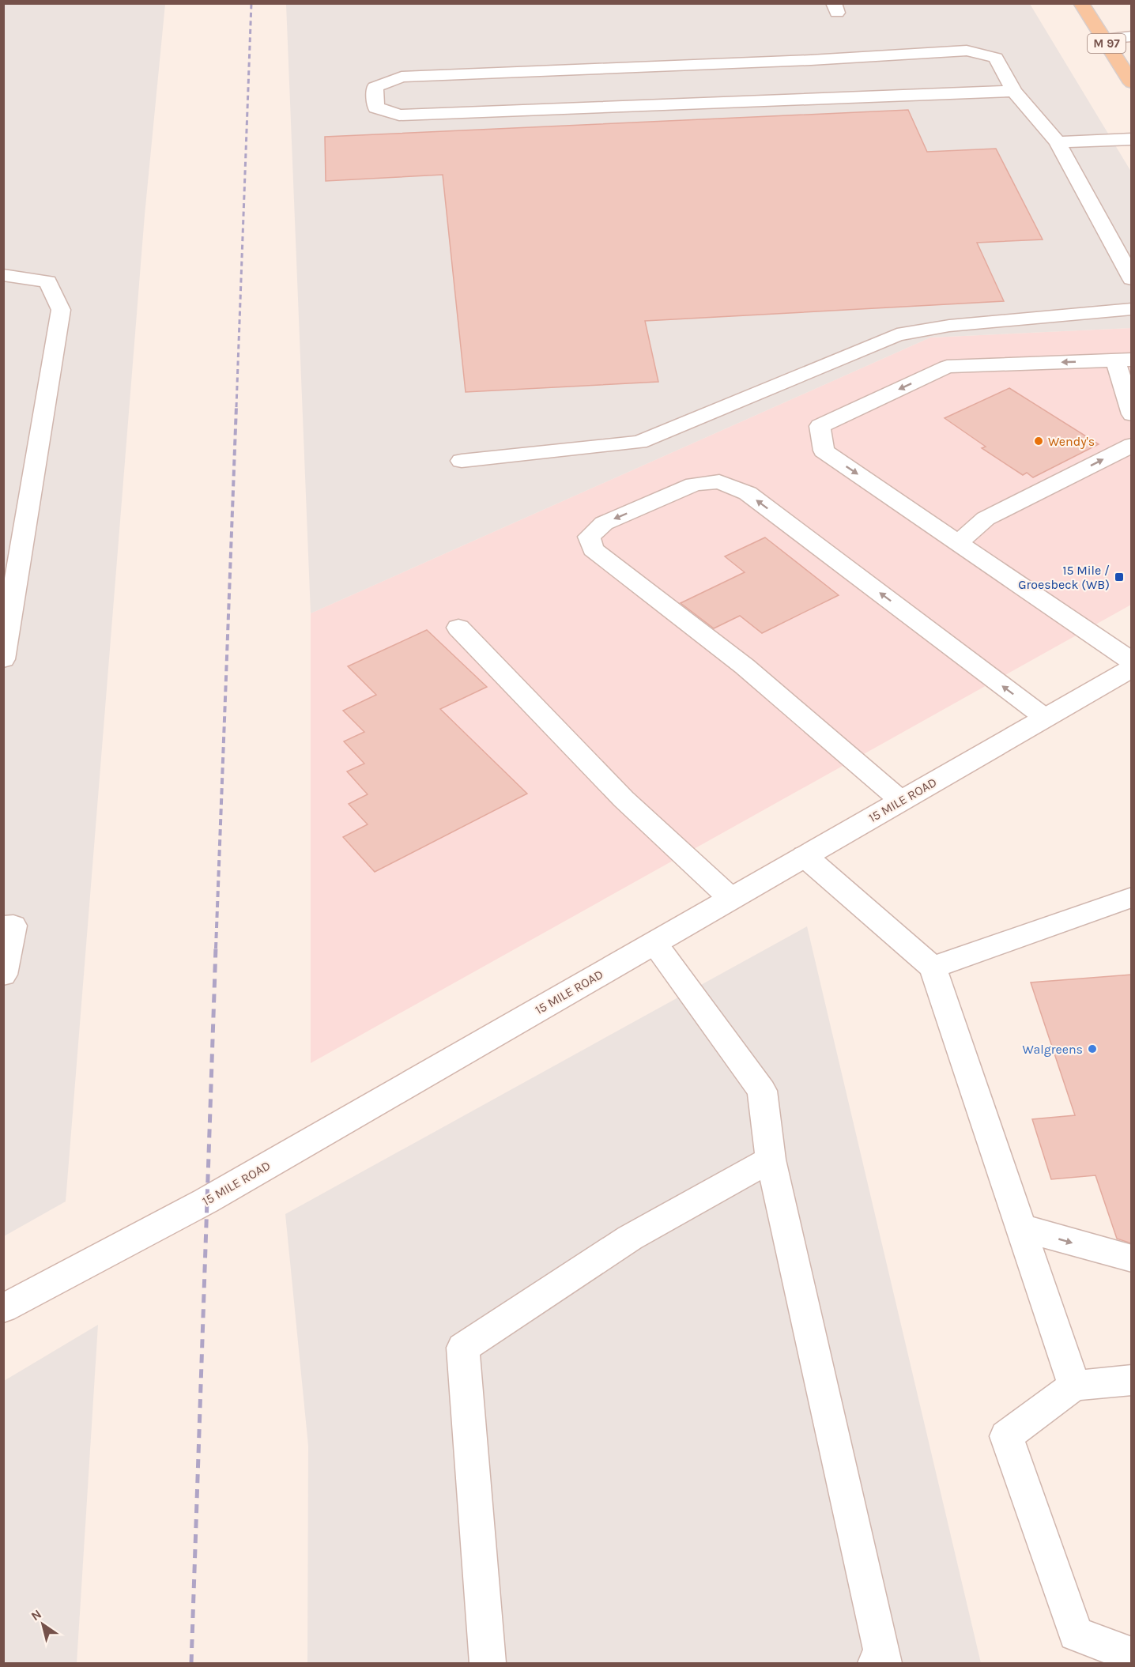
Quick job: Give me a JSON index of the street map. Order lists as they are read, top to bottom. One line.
{"streets":{"main road":["M 97","15 MILE ROAD"]},"places":{"other":["Wendy's","Walgreens"],"transit":["15 Mile / Groesbeck (WB)"]},"north":"top left"}
